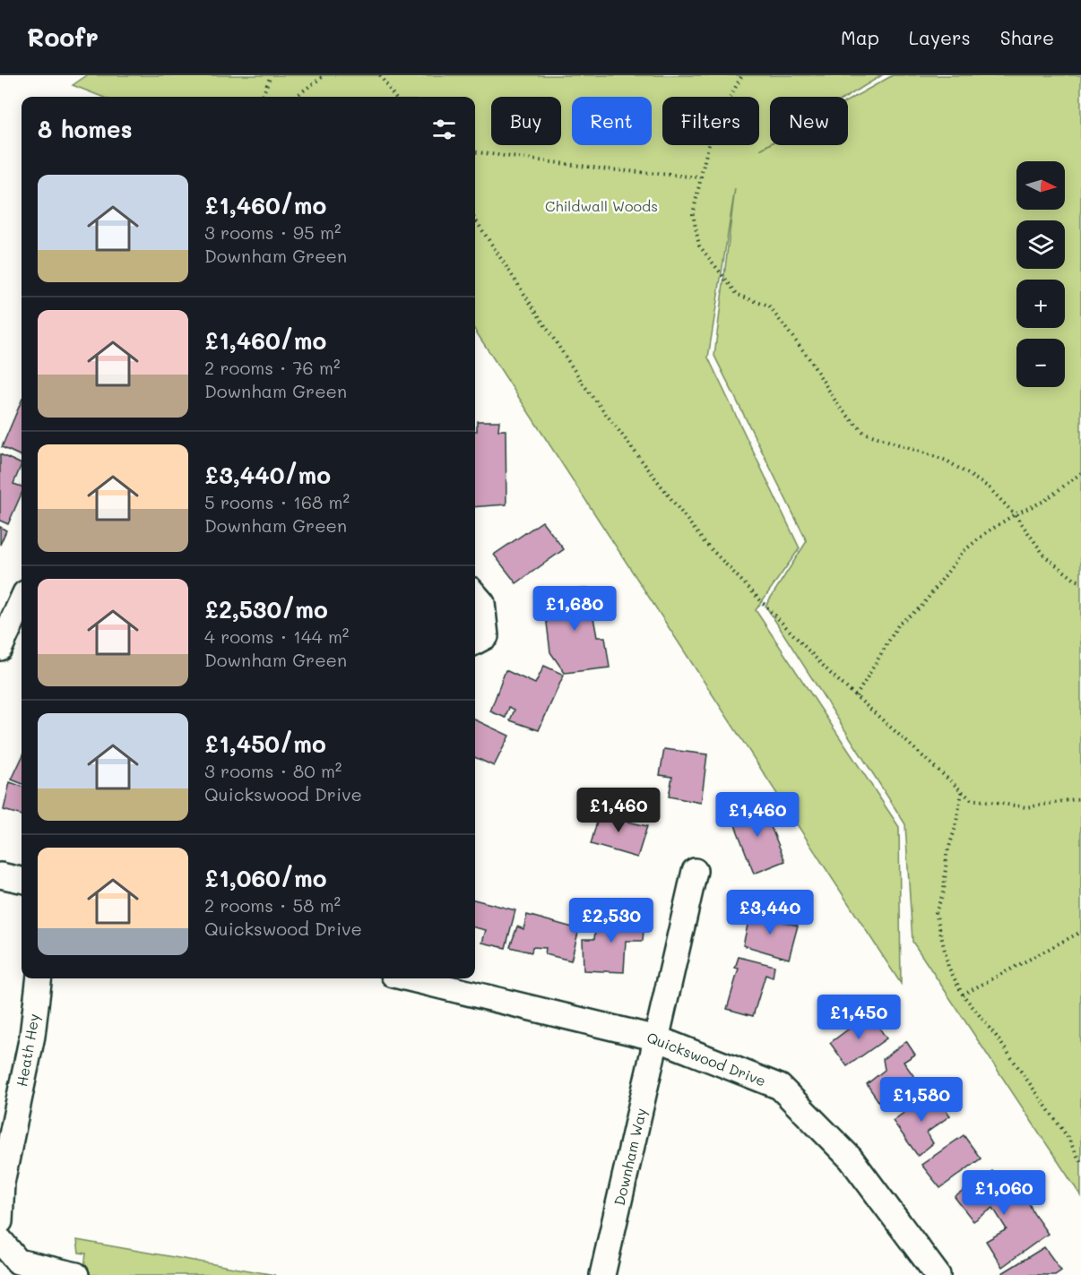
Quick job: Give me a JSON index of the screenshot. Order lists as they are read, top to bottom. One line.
{"streets":{"street":["Heath Hey","Quickswood Drive","Downham Way"]},"crossings":[["Quickswood Drive","Downham Way"]],"parks":["Childwall Woods"],"north":"right","page":{"header":"Roofr","nav":["Map","Layers","Share"],"chip":["Buy","Rent","Filters","New"],"heading":"8 homes","map_buttons":["+","−"],"list":[{"name":"£1,460/mo","note":"3 rooms · 95 m² · Downham Green"},{"name":"£1,460/mo","note":"2 rooms · 76 m² · Downham Green"},{"name":"£3,440/mo","note":"5 rooms · 168 m² · Downham Green"},{"name":"£2,530/mo","note":"4 rooms · 144 m² · Downham Green"},{"name":"£1,450/mo","note":"3 rooms · 80 m² · Quickswood Drive"},{"name":"£1,060/mo","note":"2 rooms · 58 m² · Quickswood Drive"}],"price":["£1,680","£1,460","£1,460","£3,440","£2,530","£1,450","£1,580","£1,060"]}}
